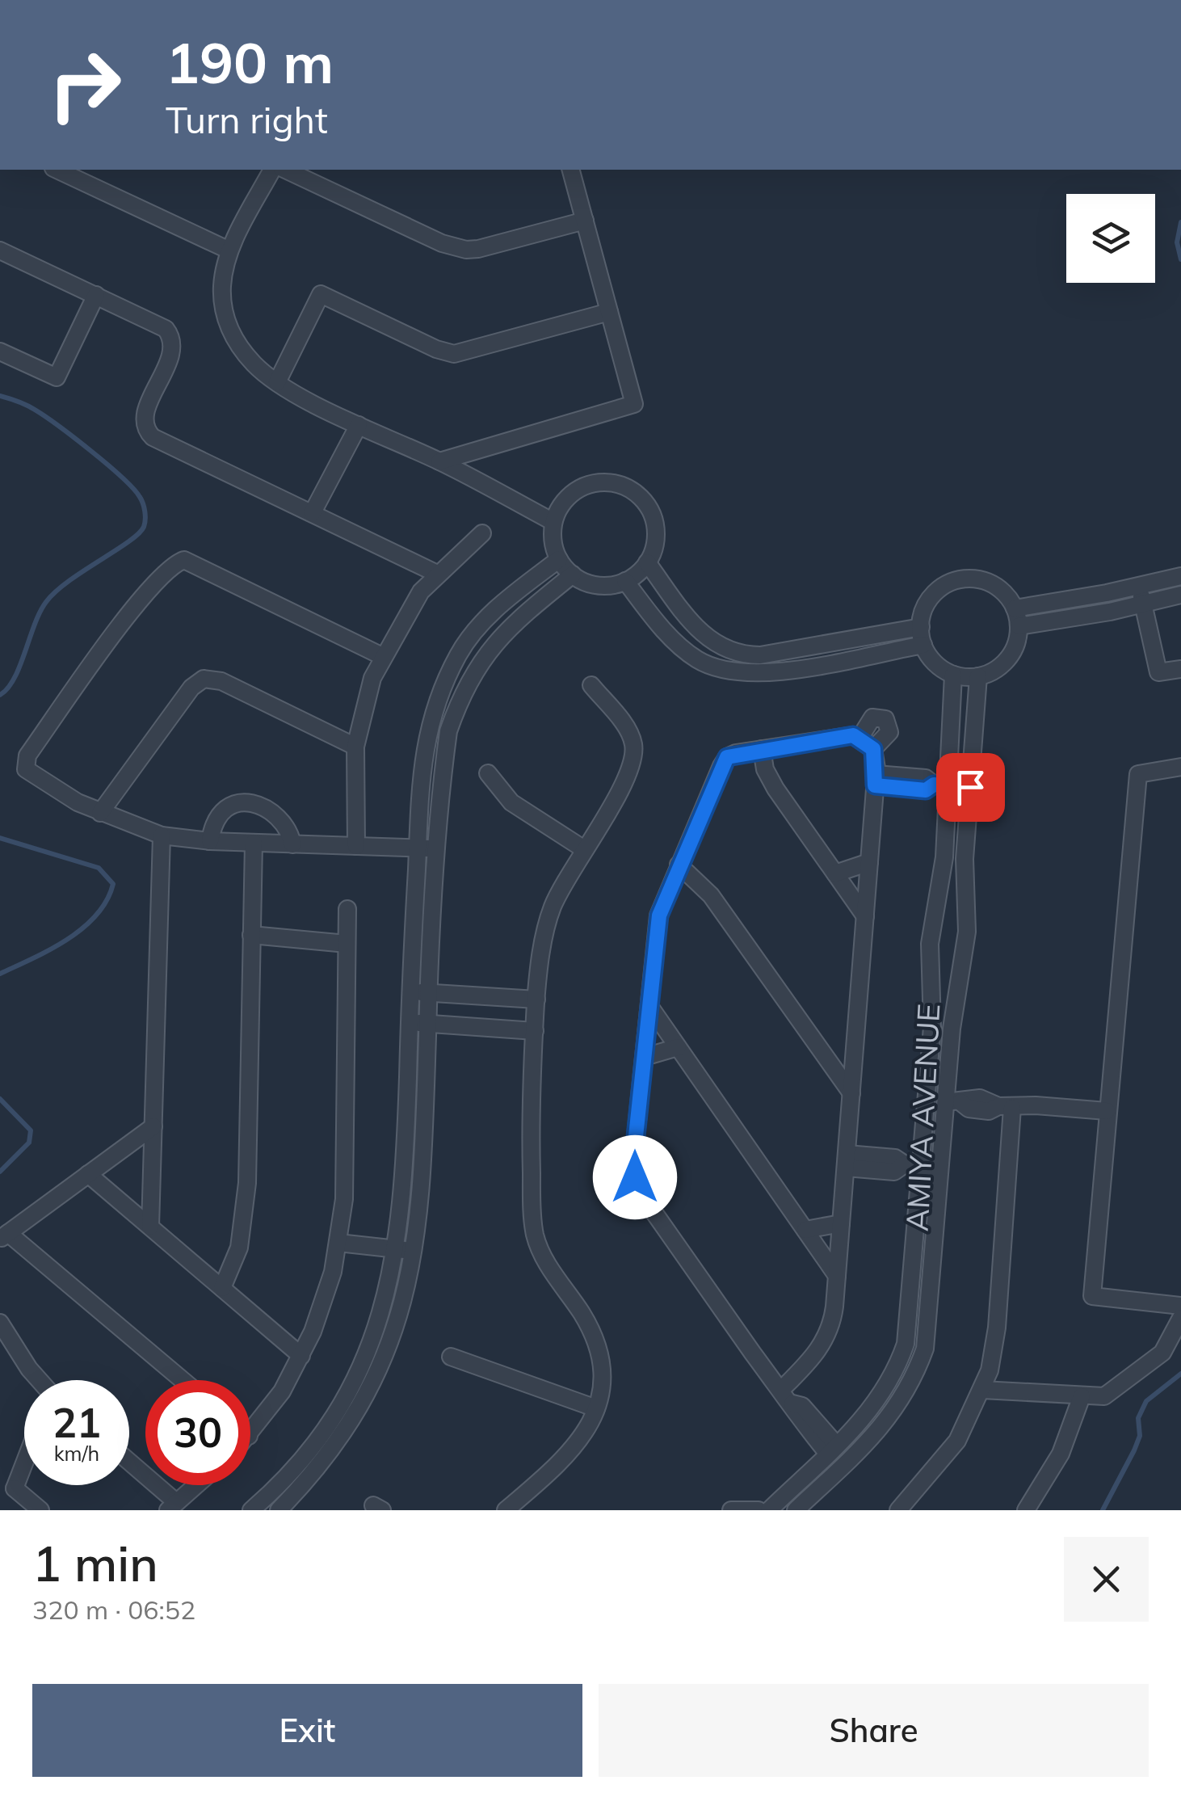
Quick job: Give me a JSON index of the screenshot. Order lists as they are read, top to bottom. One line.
{"streets":{"street":["AMIYA AVENUE"]},"page":{"turn":["190 m","Turn right"],"speed":"21 km/h","limit":"30","heading":["1 min","320 m · 06:52"],"buttons":["Exit","Share"]}}
